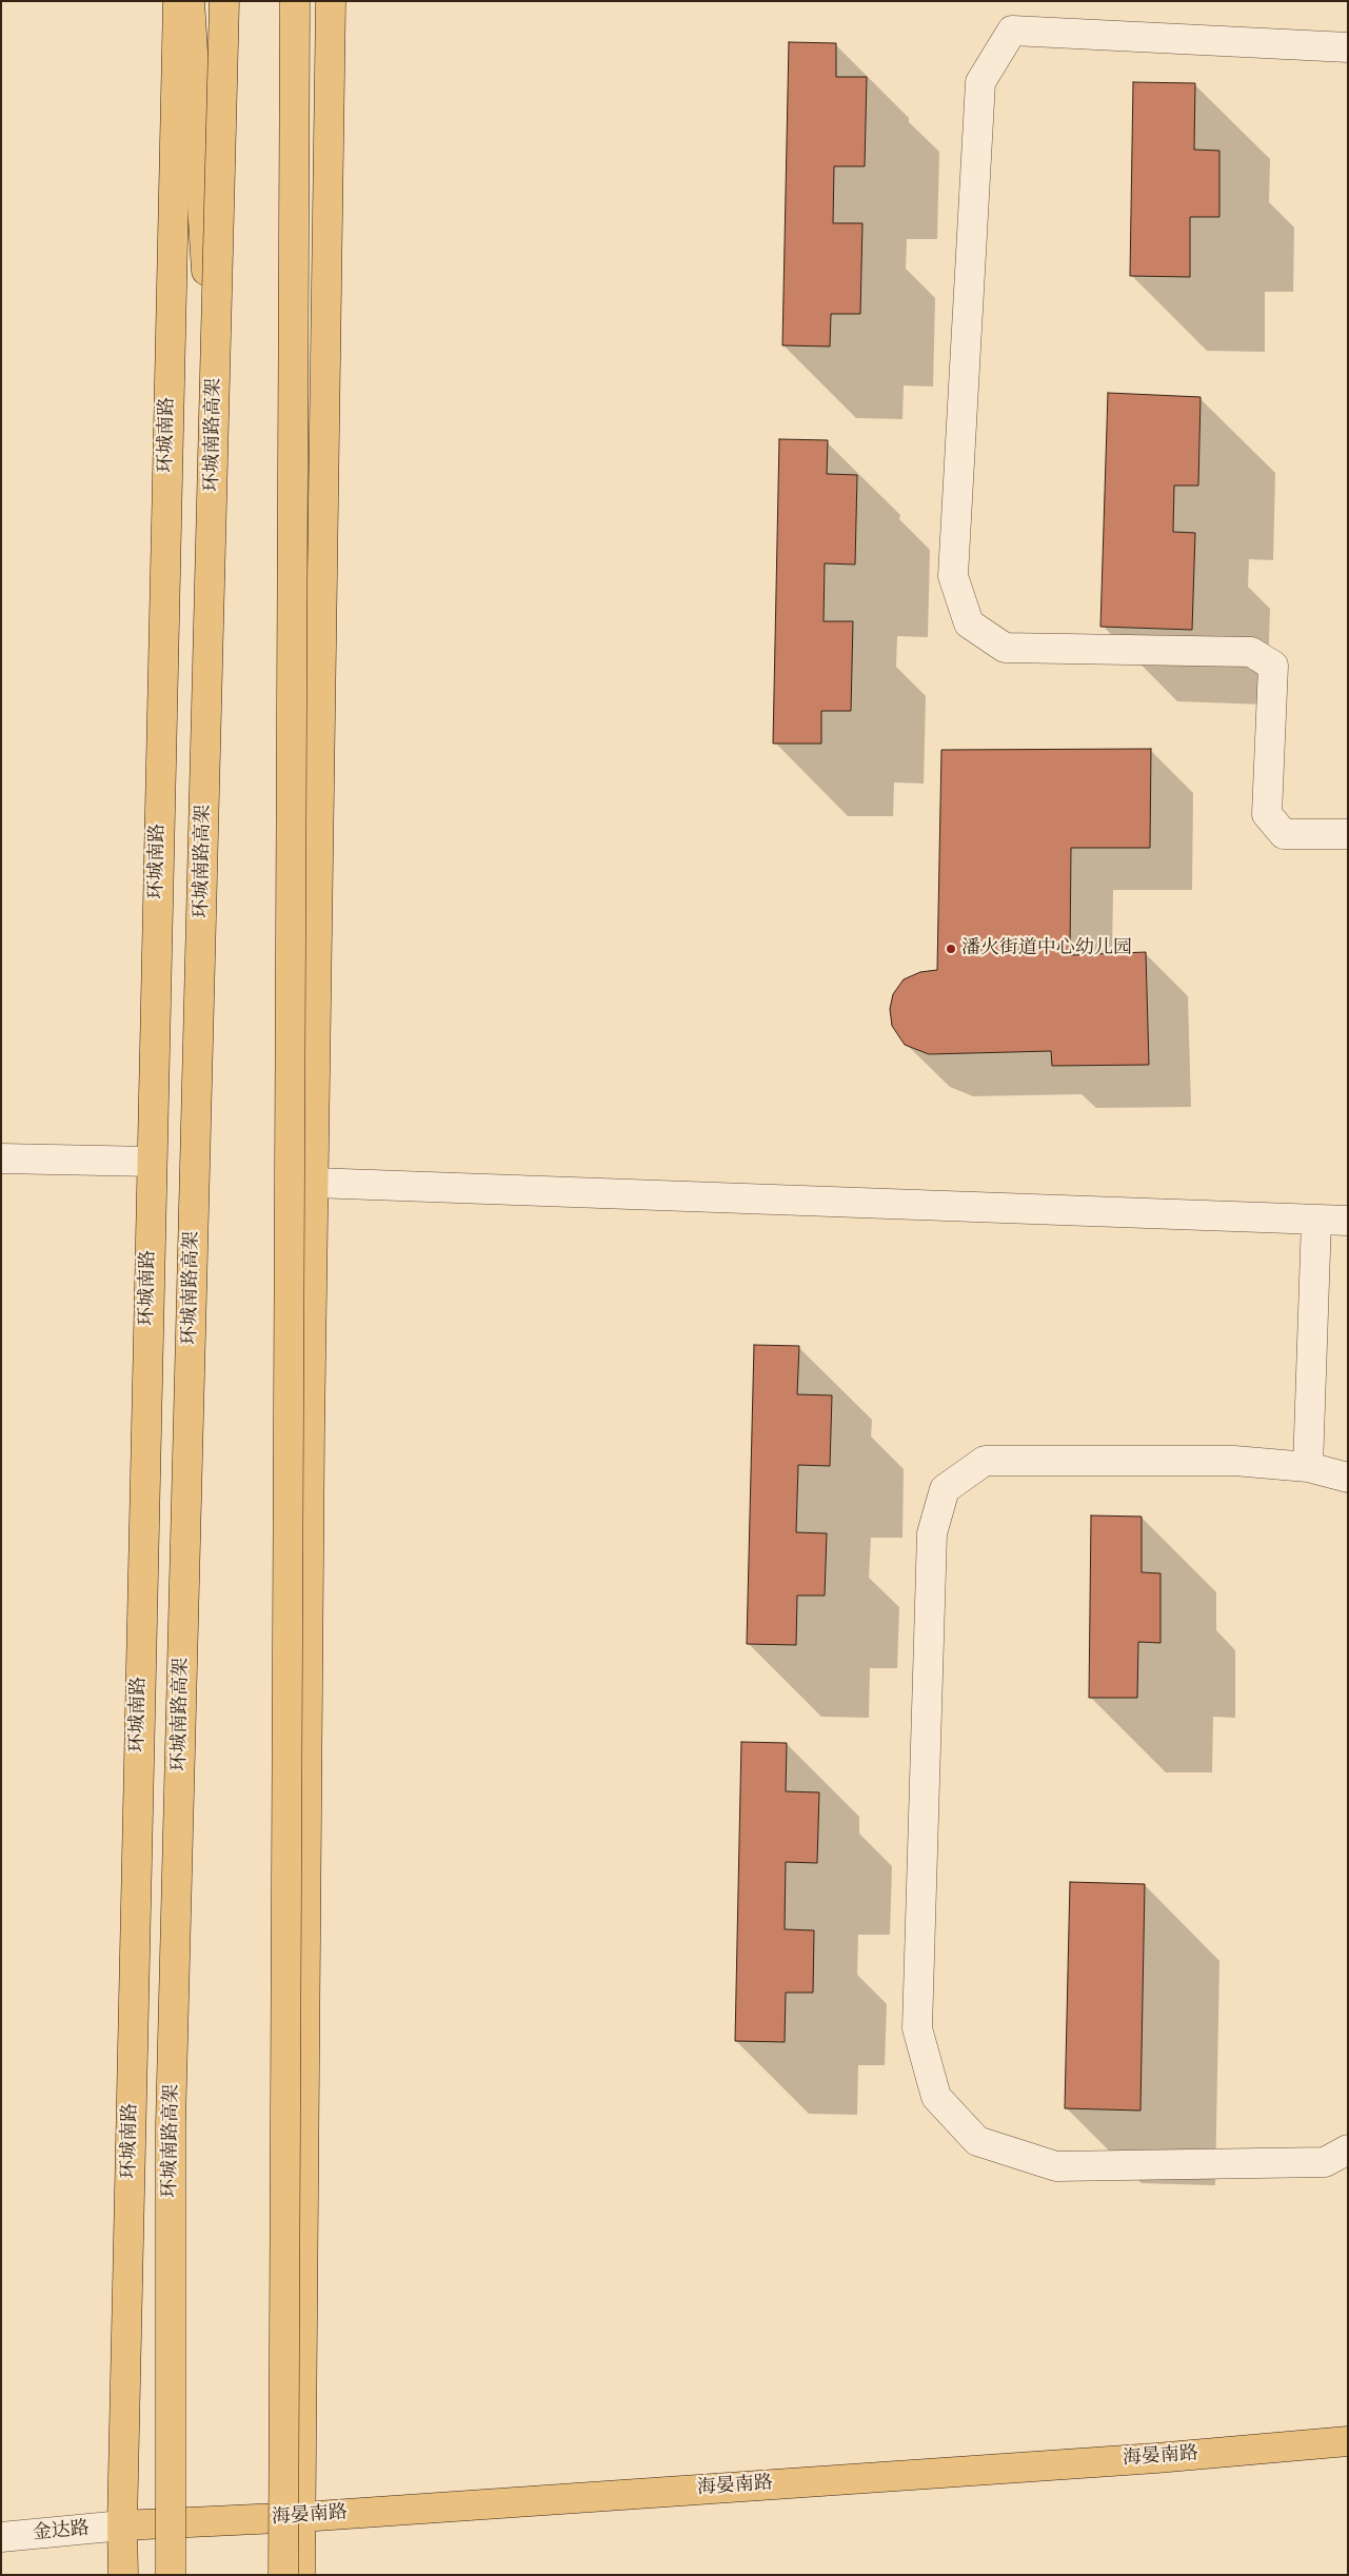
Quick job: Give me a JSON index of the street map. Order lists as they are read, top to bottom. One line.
{"streets":{"main road":["环城南路","环城南路高架","海晏南路"],"street":["金达路"]},"crossings":[["环城南路","海晏南路"],["环城南路","金达路"],["海晏南路","金达路"]],"places":["潘火街道中心幼儿园"]}
